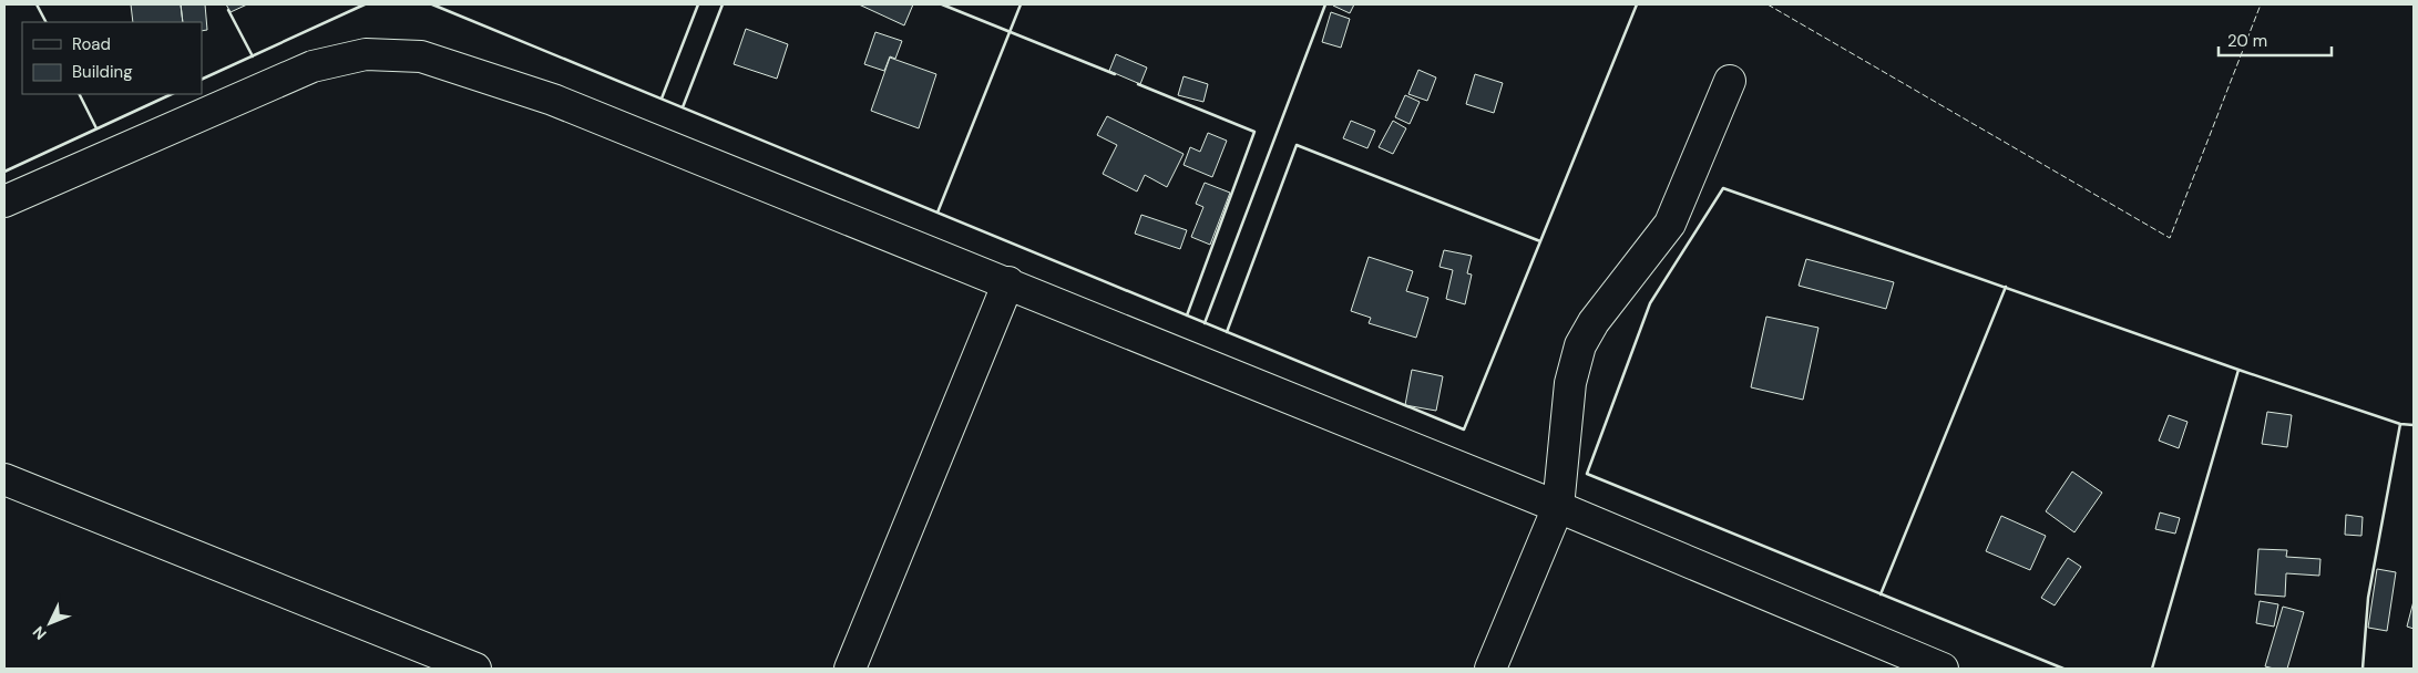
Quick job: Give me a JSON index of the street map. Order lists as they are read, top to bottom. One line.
{"legend":["Road","Building"],"scale_bar":"20 m","north":"bottom left"}
